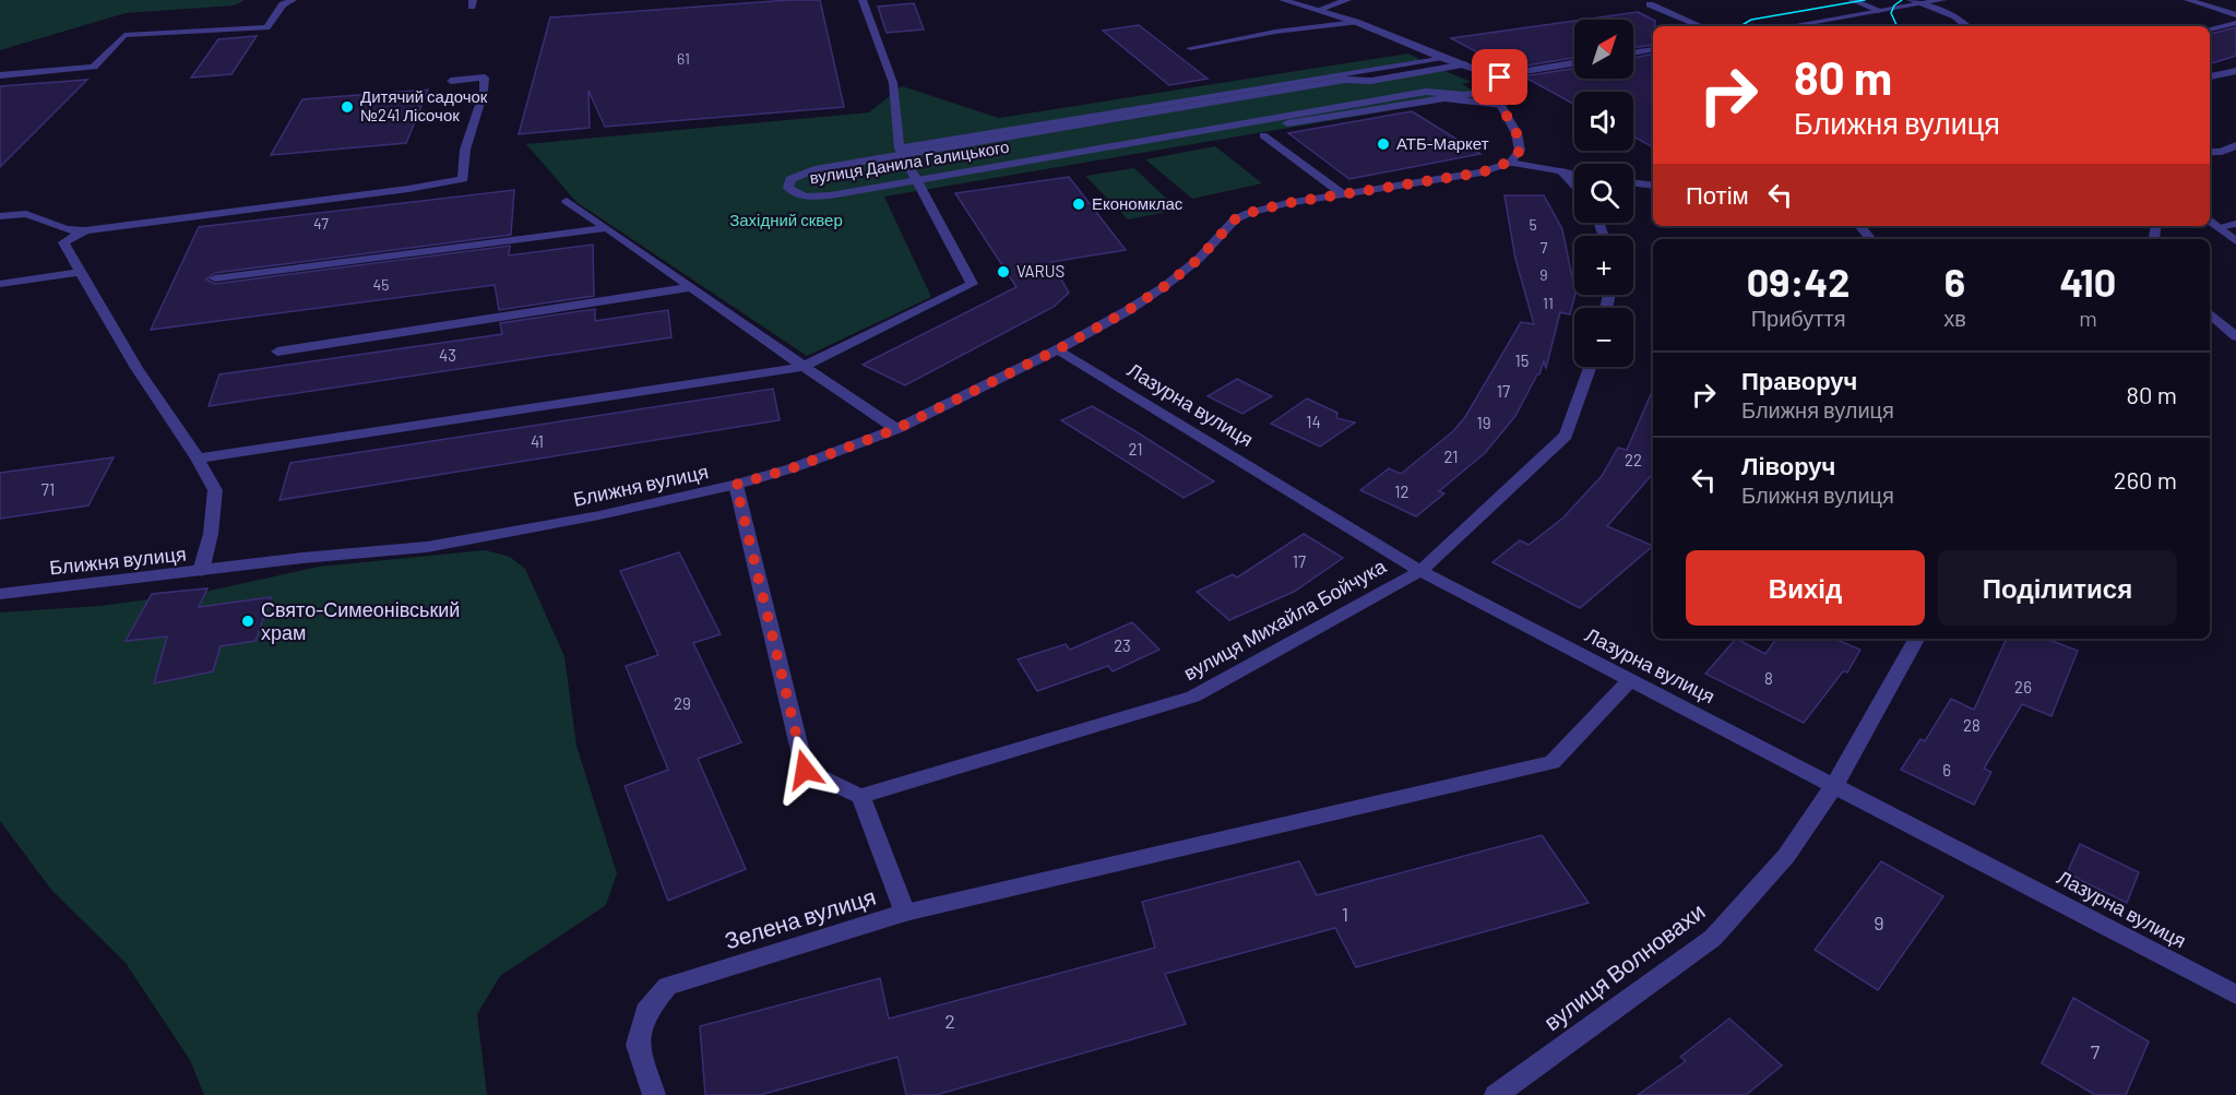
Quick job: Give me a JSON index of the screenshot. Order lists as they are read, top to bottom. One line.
{"streets":{"street":["вулиця Данила Галицького","Лазурна вулиця","Ближня вулиця","вулиця Михайла Бойчука","Зелена вулиця","вулиця Волновахи"]},"crossings":[["Лазурна вулиця","Ближня вулиця"],["Лазурна вулиця","вулиця Михайла Бойчука"],["Лазурна вулиця","вулиця Волновахи"],["вулиця Михайла Бойчука","Зелена вулиця"]],"parks":["Західний сквер"],"places":["Дитячий садочок №241 Лісочок","АТБ-Маркет","Економклас","VARUS","Свято-Симеонівський храм"],"house_numbers":["61","47","5","7","9","45","11","43","15","17","14","19","41","21","21","22","71","12","17","23","8","26","29","28","6","1","9","2","7"],"north":"top right","page":{"map_buttons":["+","−"],"turn":["80 m","Ближня вулиця"],"then":"Потім","eta":["09:42","Прибуття","6","хв","410","m"],"list":[{"name":"Праворуч","note":"Ближня вулиця","value":"80 m"},{"name":"Ліворуч","note":"Ближня вулиця","value":"260 m"}],"buttons":["Вихід","Поділитися"]}}
